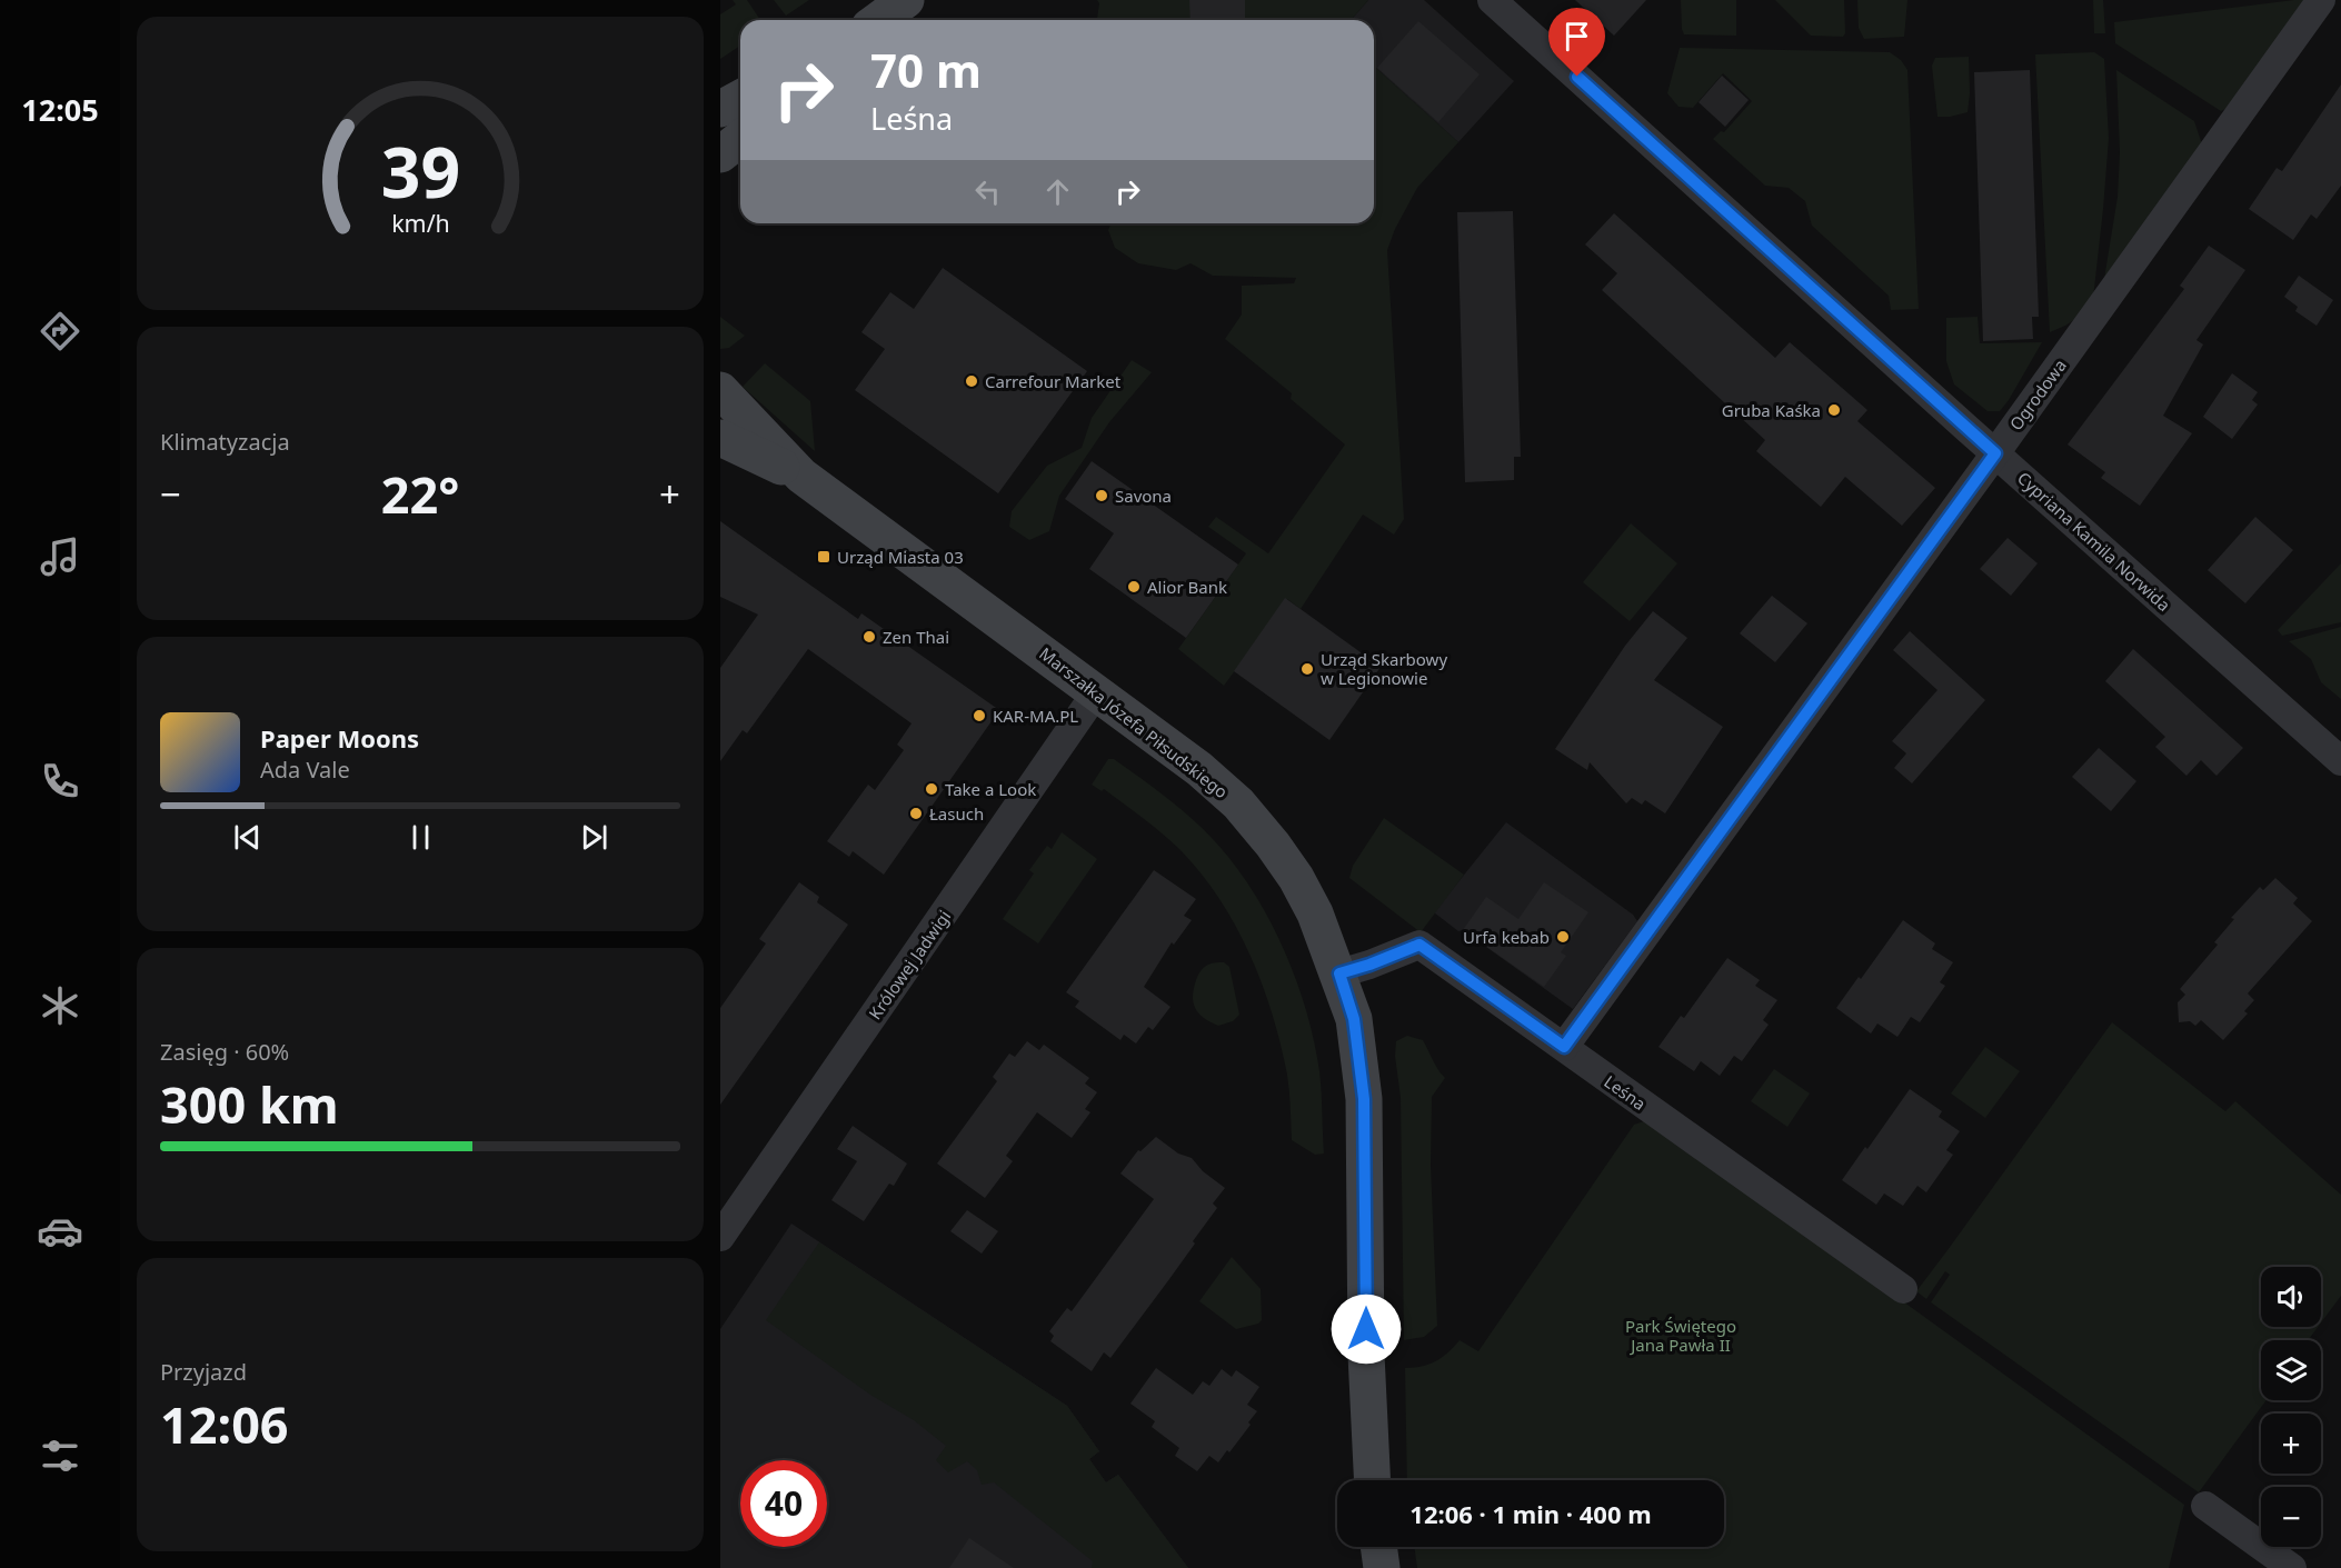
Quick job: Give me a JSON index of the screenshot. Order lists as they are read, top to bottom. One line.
{"streets":{"street":["Ogrodowa","Cypriana Kamila Norwida","Marszałka Józefa Piłsudskiego","Królowej Jadwigi","Leśna"]},"crossings":[["Ogrodowa","Cypriana Kamila Norwida"],["Ogrodowa","Leśna"],["Marszałka Józefa Piłsudskiego","Królowej Jadwigi"],["Marszałka Józefa Piłsudskiego","Leśna"]],"parks":["Park Świętego Jana Pawła II"],"places":{"other":["Carrefour Market","Gruba Kaśka","Savona","Alior Bank","Zen Thai","Urząd Skarbowy w Legionowie","KAR-MA.PL","Take a Look","Łasuch","Urfa kebab"],"transit":["Urząd Miasta 03"]},"page":{"tabs":"12:05","turn":["70 m","Leśna"],"tile":["Klimatyzacja",["Zasięg · 60%","300 km"],["Przyjazd","12:06"]],"heat":["−","22°","+"],"song":["Paper Moons","Ada Vale"],"map_buttons":["+","−"],"limit":"40","trip":"12:06 · 1 min · 400 m","gauge":["39","km/h"]}}
